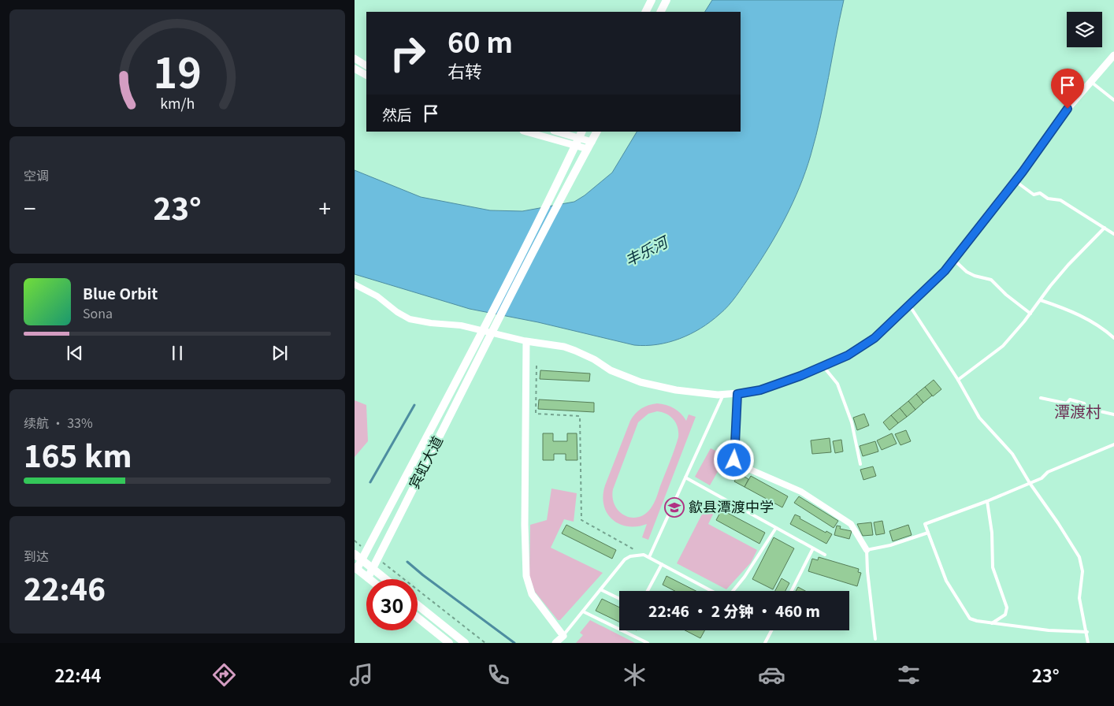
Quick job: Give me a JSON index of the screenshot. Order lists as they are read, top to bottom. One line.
{"streets":{"main road":["宾虹大道"]},"districts":["潭渡村"],"water":["丰乐河"],"places":{"school or university":["歙县潭渡中学"]},"page":{"turn":["60 m","右转"],"then":"然后","tile":["空调",["续航 · 33%","165 km"],["到达","22:46"]],"heat":["−","23°","+"],"song":["Blue Orbit","Sona"],"limit":"30","trip":"22:46 · 2 分钟 · 460 m","tabs":["22:44","23°"],"gauge":["19","km/h"]}}
